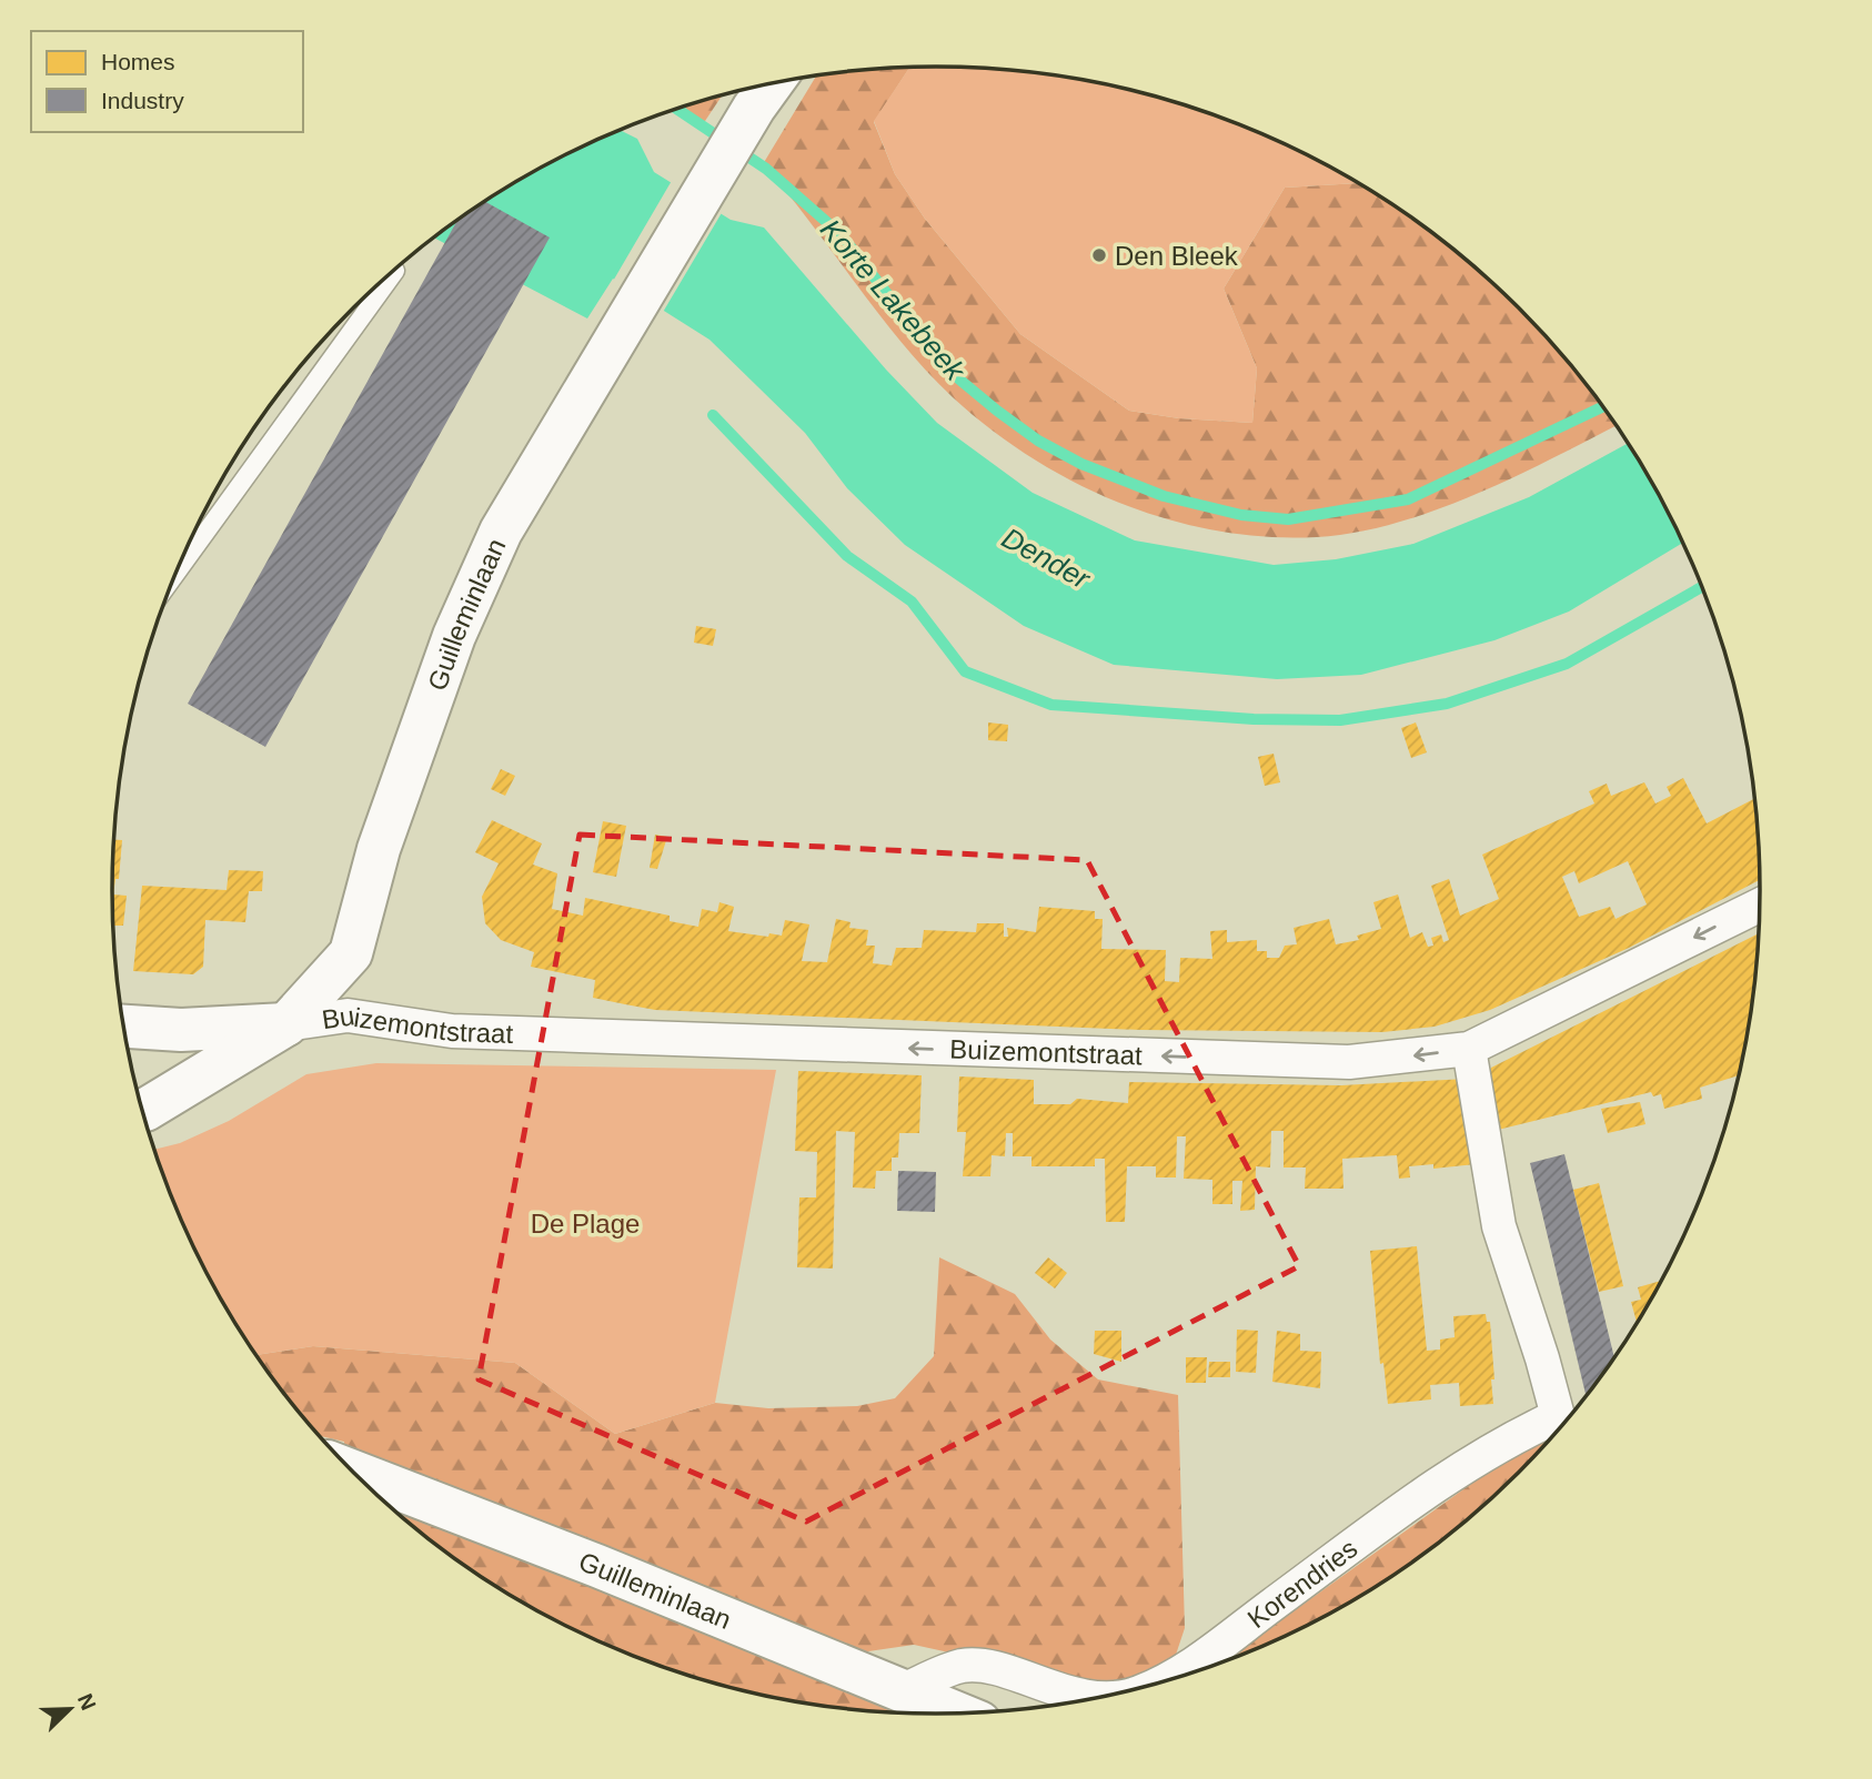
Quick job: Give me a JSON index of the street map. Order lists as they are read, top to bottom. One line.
{"streets":{"main road":["Guilleminlaan"],"street":["Buizemontstraat","Korendries"]},"crossings":[["Guilleminlaan","Buizemontstraat"],["Guilleminlaan","Korendries"],["Buizemontstraat","Korendries"]],"one_way":["Buizemontstraat"],"water":["Korte Lakebeek","Dender"],"parks":["De Plage"],"places":["Den Bleek"],"legend":["Homes","Industry"],"north":"top right"}
